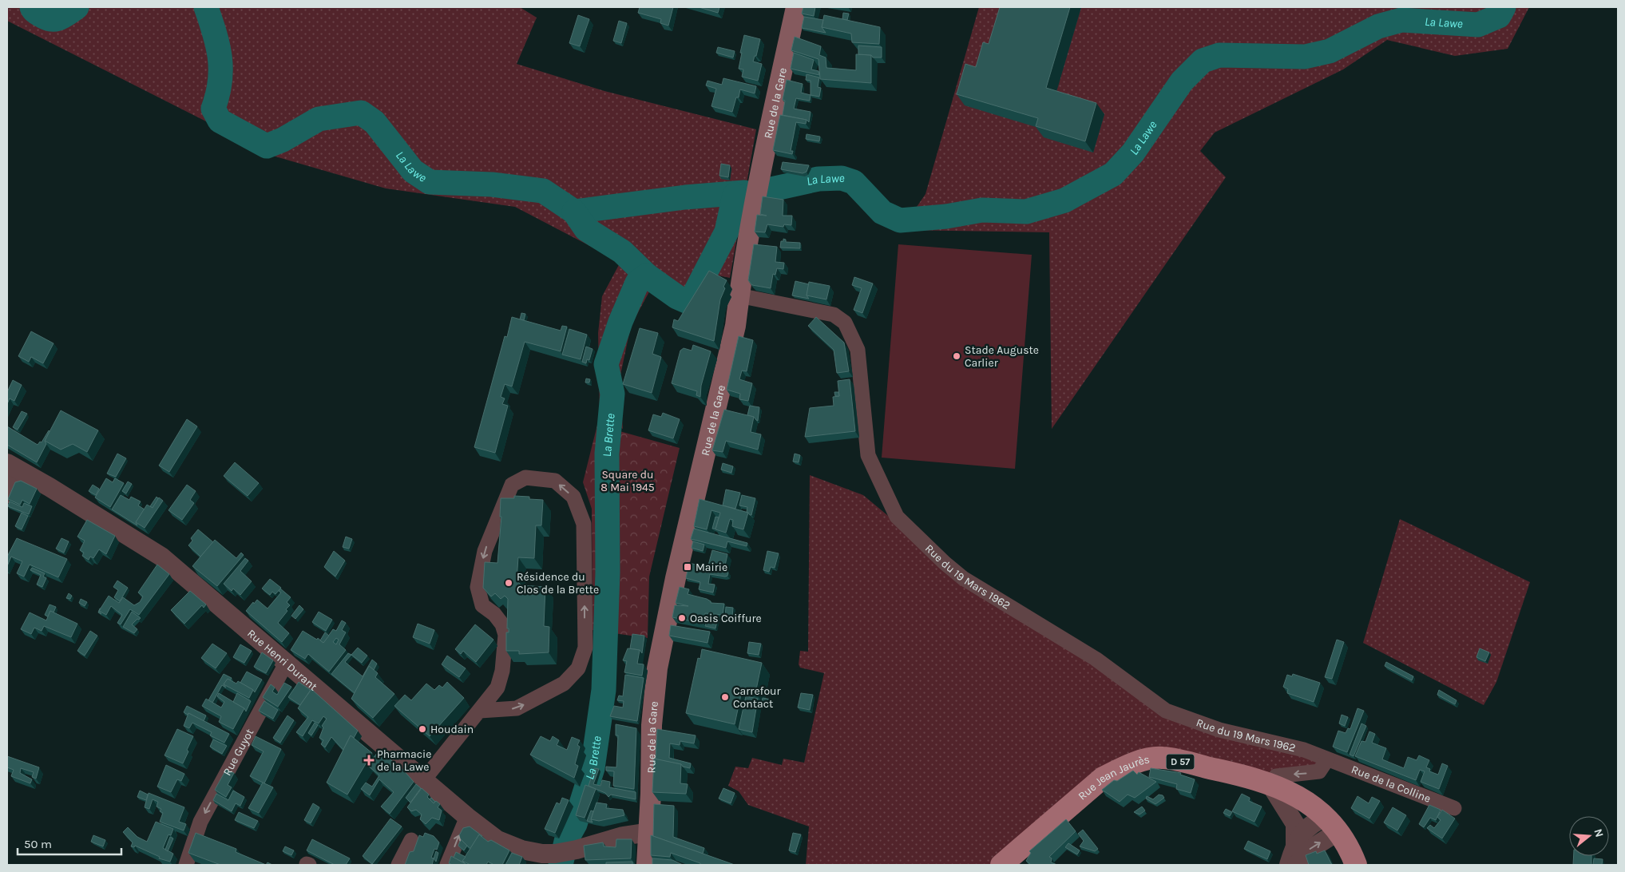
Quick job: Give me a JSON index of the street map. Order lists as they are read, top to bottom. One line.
{"streets":{"main road":["Rue de la Gare","D 57","Rue Jean Jaurès"],"street":["Rue du 19 Mars 1962","Rue Henri Durant","Rue Guyot","Rue de la Colline"]},"crossings":[["Rue de la Gare","Rue du 19 Mars 1962"],["Rue de la Gare","Rue Henri Durant"],["Rue du 19 Mars 1962","Rue de la Colline"],["Rue Henri Durant","Rue Guyot"]],"one_way":["Rue Guyot"],"water":["La Lawe","La Brette"],"parks":["Square du 8 Mai 1945"],"places":{"other":["Stade Auguste Carlier","Résidence du Clos de la Brette","Oasis Coiffure","Carrefour Contact","Houdain"],"transit":["Mairie"],"health":["Pharmacie de la Lawe"]},"scale_bar":"50 m","north":"right"}
